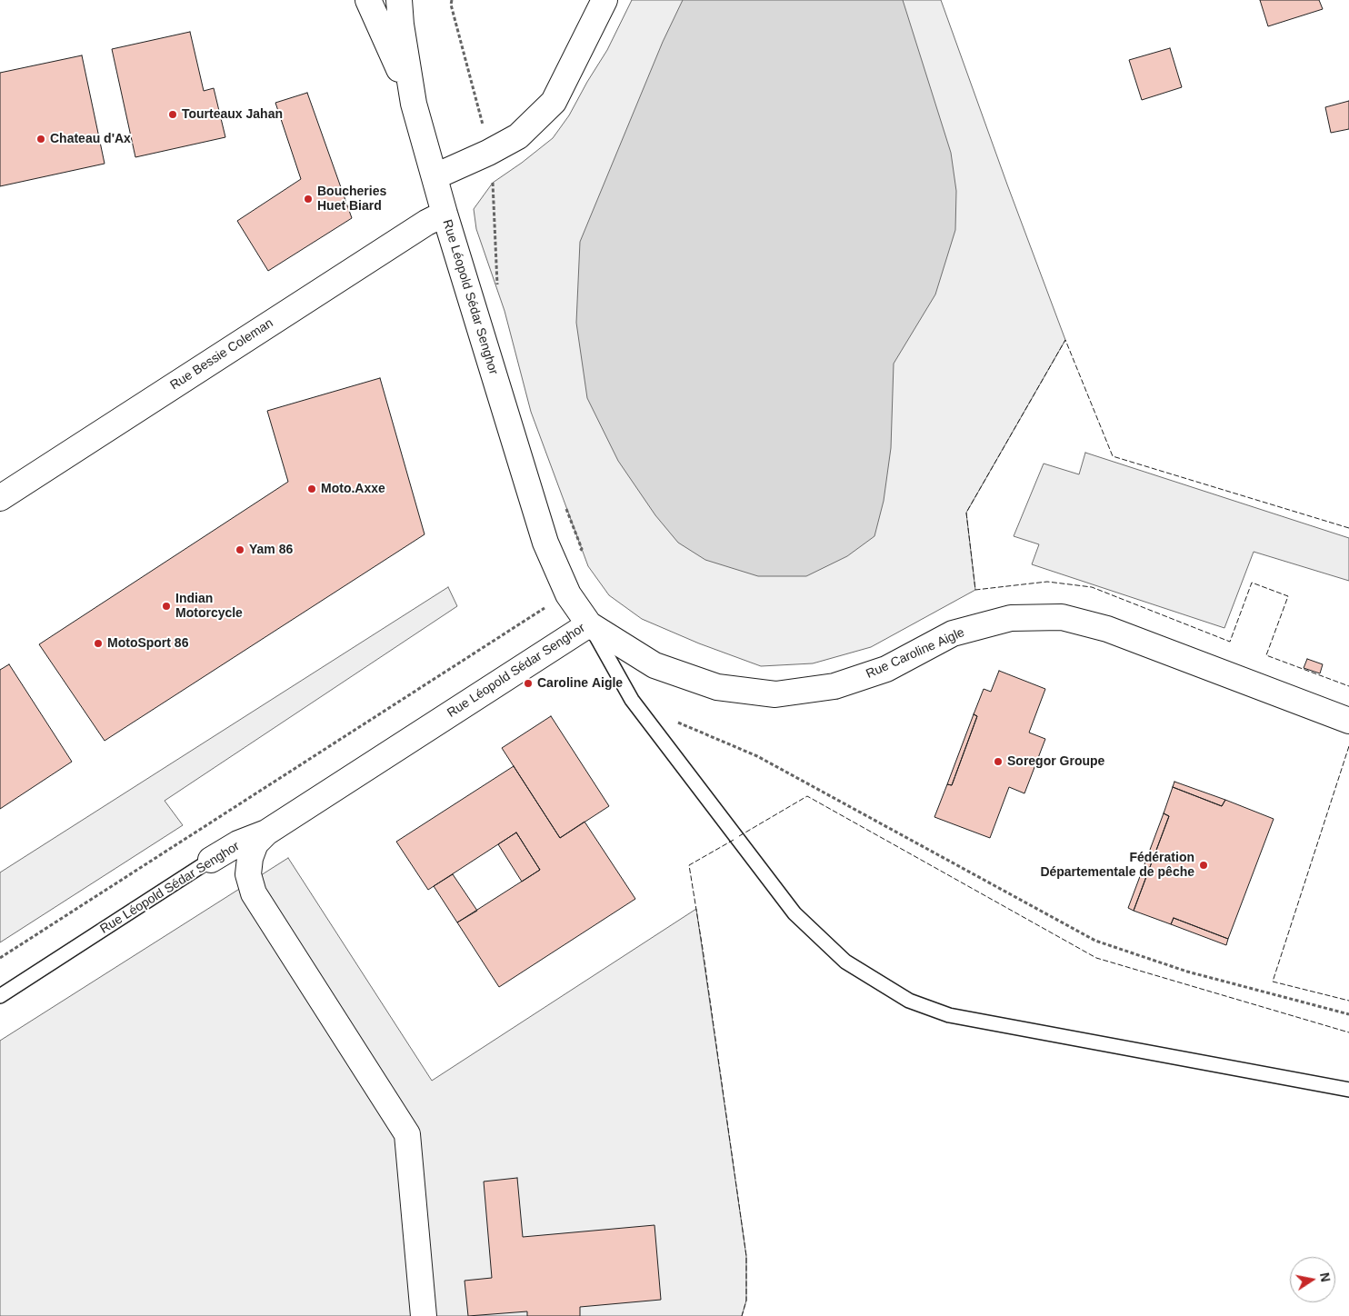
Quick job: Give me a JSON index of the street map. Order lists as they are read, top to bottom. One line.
{"streets":{"street":["Rue Léopold Sédar Senghor","Rue Bessie Coleman","Rue Caroline Aigle"]},"crossings":[["Rue Léopold Sédar Senghor","Rue Bessie Coleman"],["Rue Léopold Sédar Senghor","Rue Caroline Aigle"]],"places":["Tourteaux Jahan","Chateau d'Ax","Boucheries Huet Biard","Moto.Axxe","Yam 86","Indian Motorcycle","MotoSport 86","Caroline Aigle","Soregor Groupe","Fédération Départementale de pêche"],"north":"right"}
